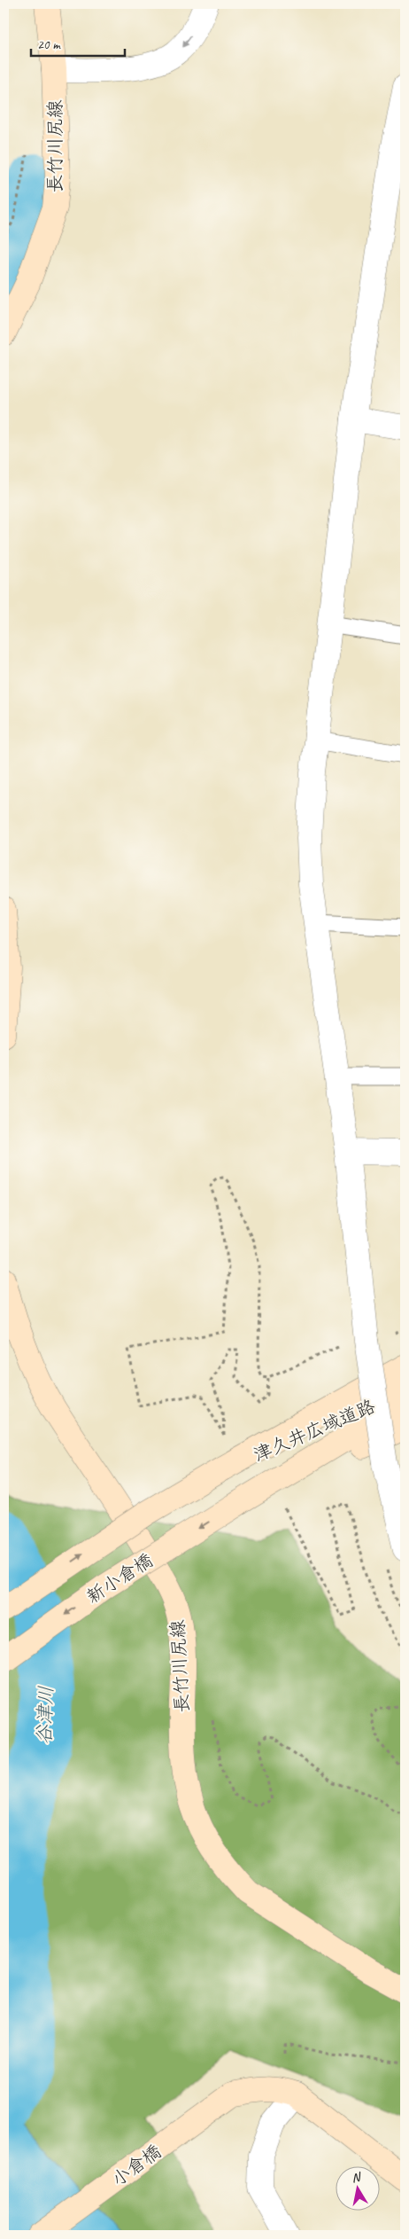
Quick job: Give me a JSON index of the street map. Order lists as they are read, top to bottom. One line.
{"streets":{"main road":["長竹川尻線","津久井広域道路","新小倉橋","小倉橋"]},"crossings":[["津久井広域道路","新小倉橋"]],"water":["谷津川"],"scale_bar":"20 m","north":"top"}
